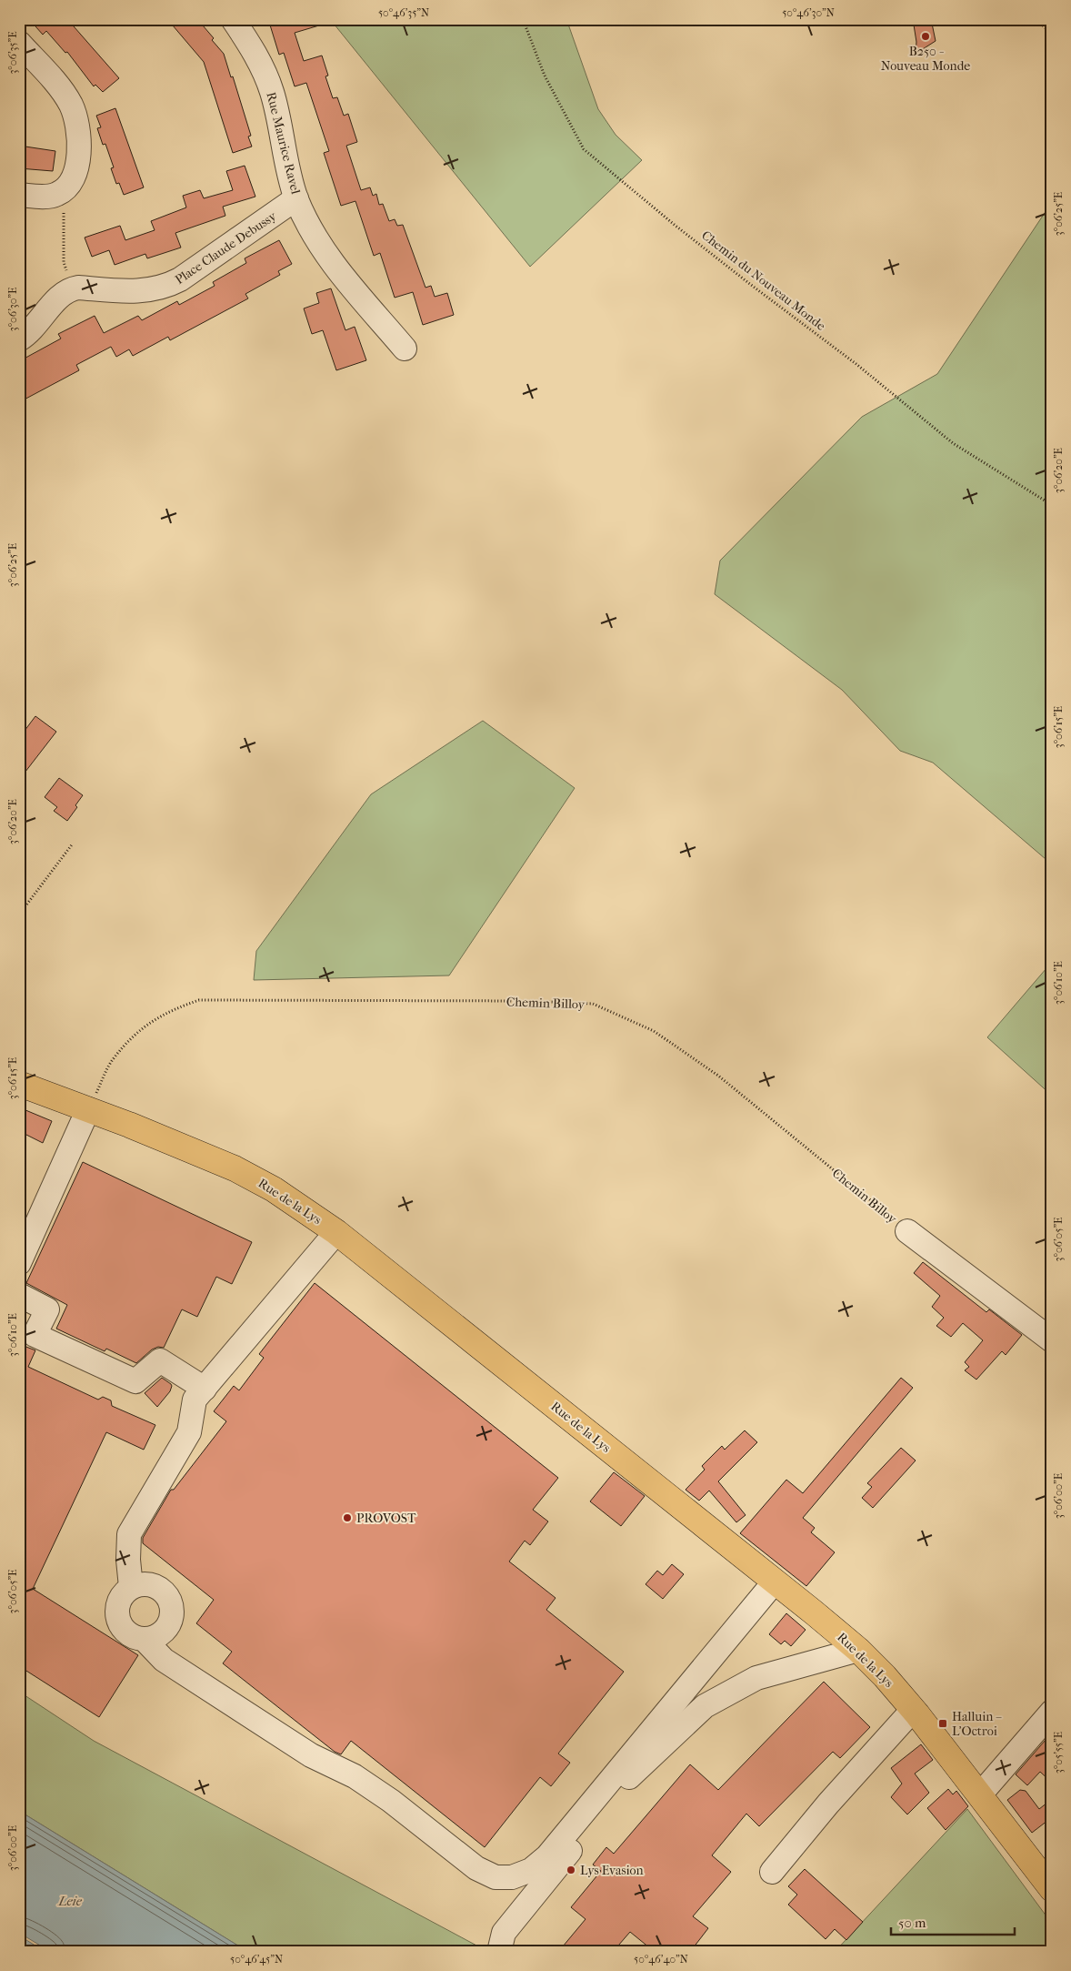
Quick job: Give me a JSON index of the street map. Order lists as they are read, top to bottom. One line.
{"streets":{"main road":["Rue de la Lys"],"street":["Rue Maurice Ravel","Place Claude Debussy","Chemin Billoy"],"path":["Chemin du Nouveau Monde"]},"crossings":[["Rue Maurice Ravel","Place Claude Debussy"],["Chemin Billoy","Rue de la Lys"]],"water":["Leie"],"places":{"other":["B250 - Nouveau Monde","PROVOST","Lys Evasion"],"transit":["Halluin – L'Octroi"]},"scale_bar":"50 m","coordinates":["50°46'35\"N","50°46'30\"N","3°06'35\"E","3°06'25\"E","3°06'30\"E","3°06'20\"E","3°06'15\"E","3°06'10\"E","3°06'05\"E","3°06'00\"E","3°05'55\"E","50°46'45\"N","50°46'40\"N"]}
